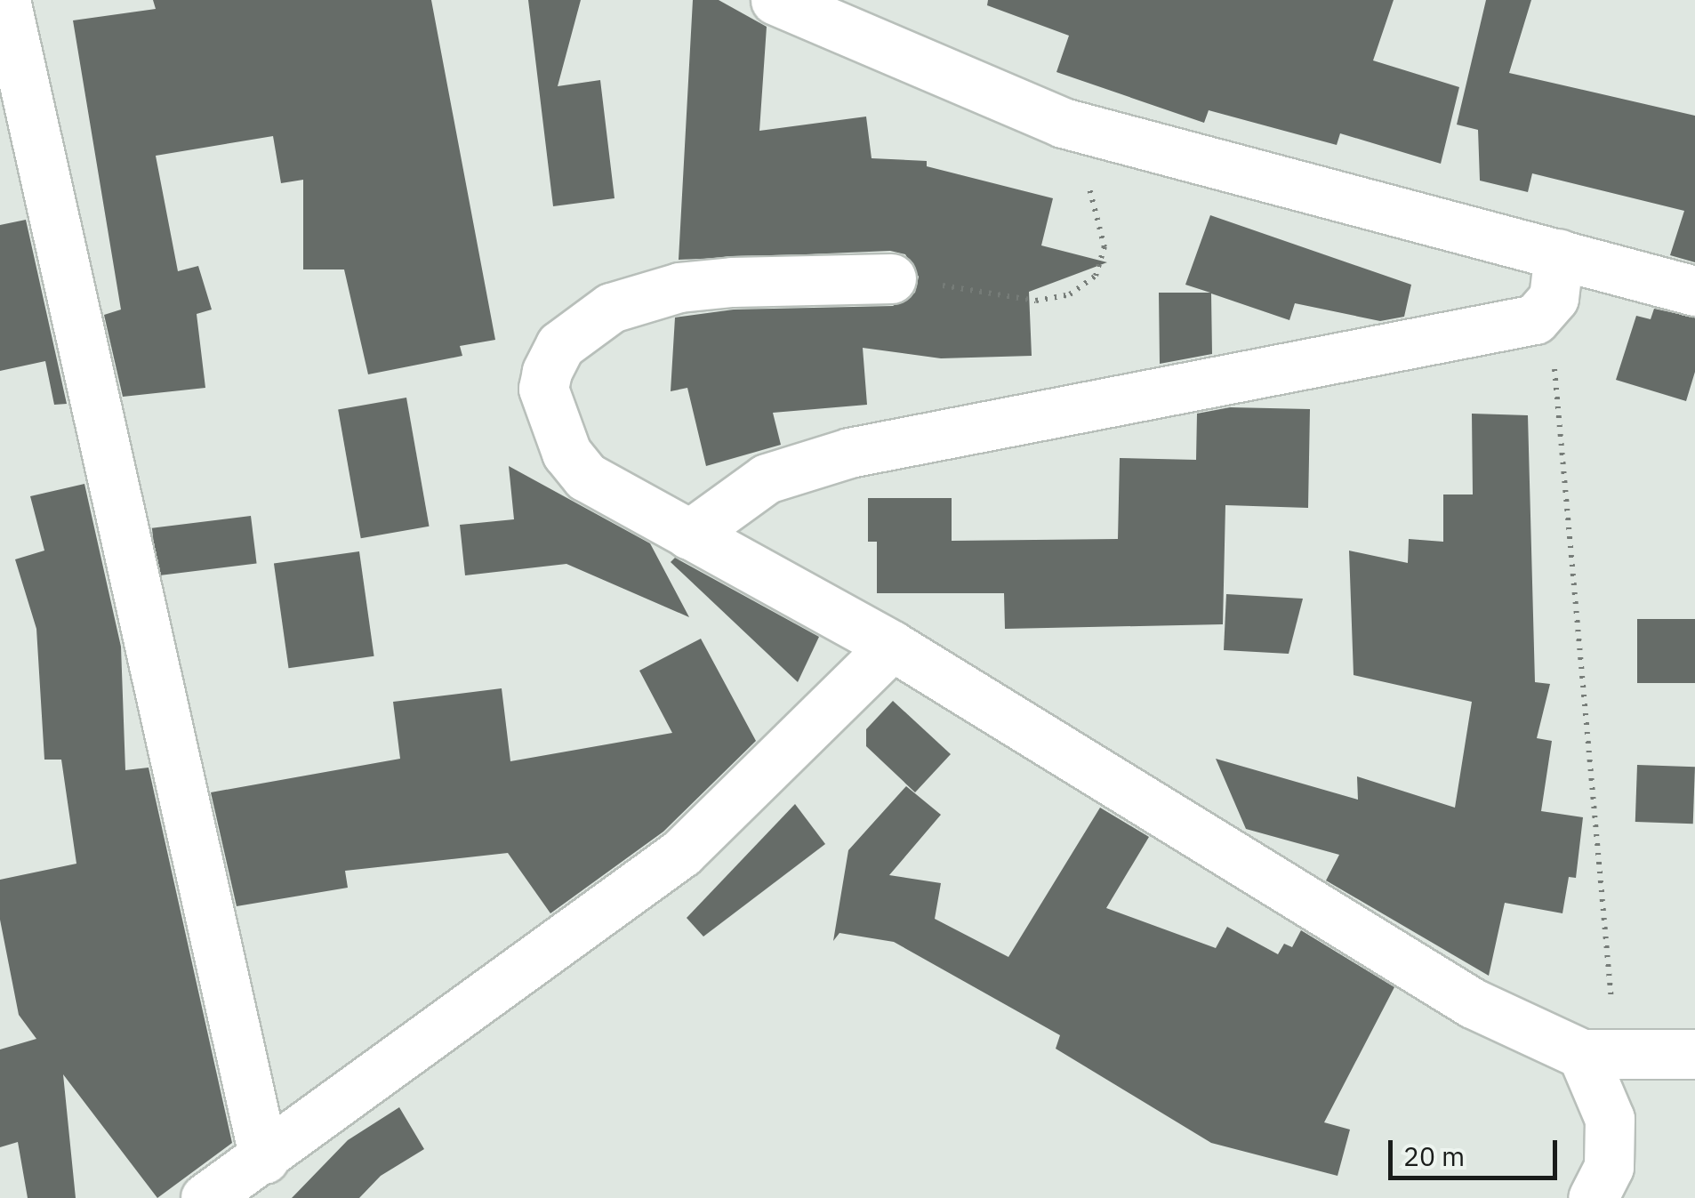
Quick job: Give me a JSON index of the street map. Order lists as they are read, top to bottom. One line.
{"scale_bar":"20 m"}
